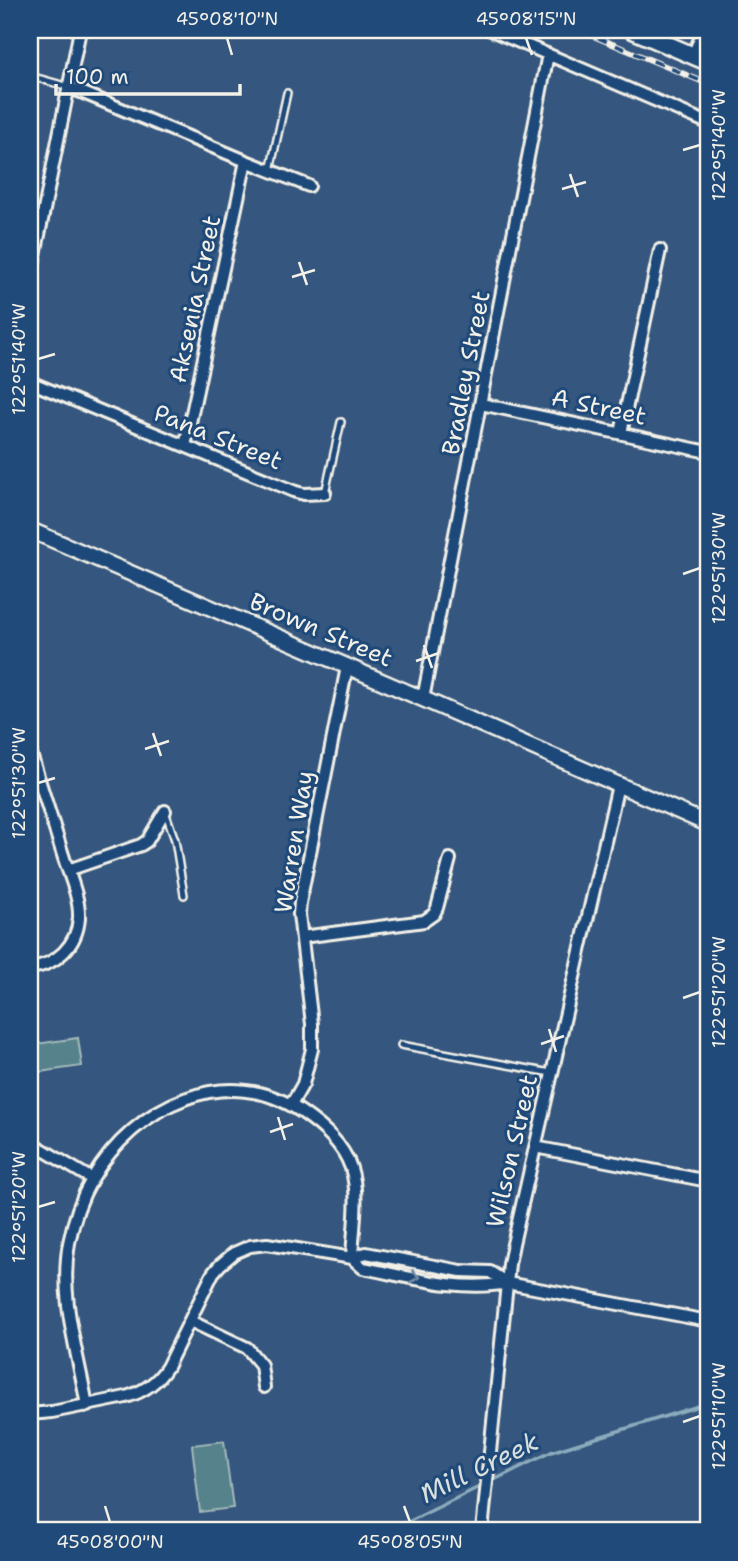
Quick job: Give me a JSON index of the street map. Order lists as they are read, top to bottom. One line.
{"streets":{"street":["Aksenia Street","Bradley Street","A Street","Pana Street","Brown Street","Warren Way","Wilson Street"]},"crossings":[["Aksenia Street","Pana Street"],["Bradley Street","A Street"],["Bradley Street","Brown Street"],["Brown Street","Warren Way"],["Brown Street","Wilson Street"]],"water":["Mill Creek"],"scale_bar":"100 m","coordinates":["45°08'10\"N","45°08'15\"N","122°51'40\"W","122°51'30\"W","122°51'20\"W","122°51'10\"W","45°08'00\"N","45°08'05\"N"]}
